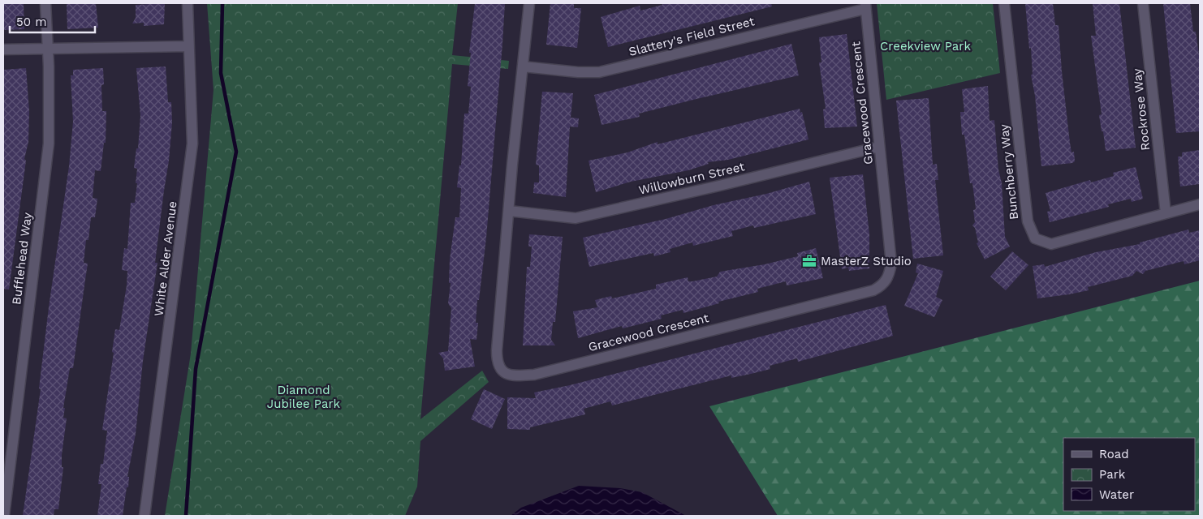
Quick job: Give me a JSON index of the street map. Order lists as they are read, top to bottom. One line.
{"streets":{"street":["Slattery's Field Street","Gracewood Crescent","Rockrose Way","Bunchberry Way","Willowburn Street","Bufflehead Way","White Alder Avenue"]},"crossings":[["Slattery's Field Street","Gracewood Crescent"],["Gracewood Crescent","Willowburn Street"],["Rockrose Way","Bunchberry Way"]],"parks":["Creekview Park","Diamond Jubilee Park"],"places":{"office":["MasterZ Studio"]},"legend":["Road","Park","Water"],"scale_bar":"50 m"}
